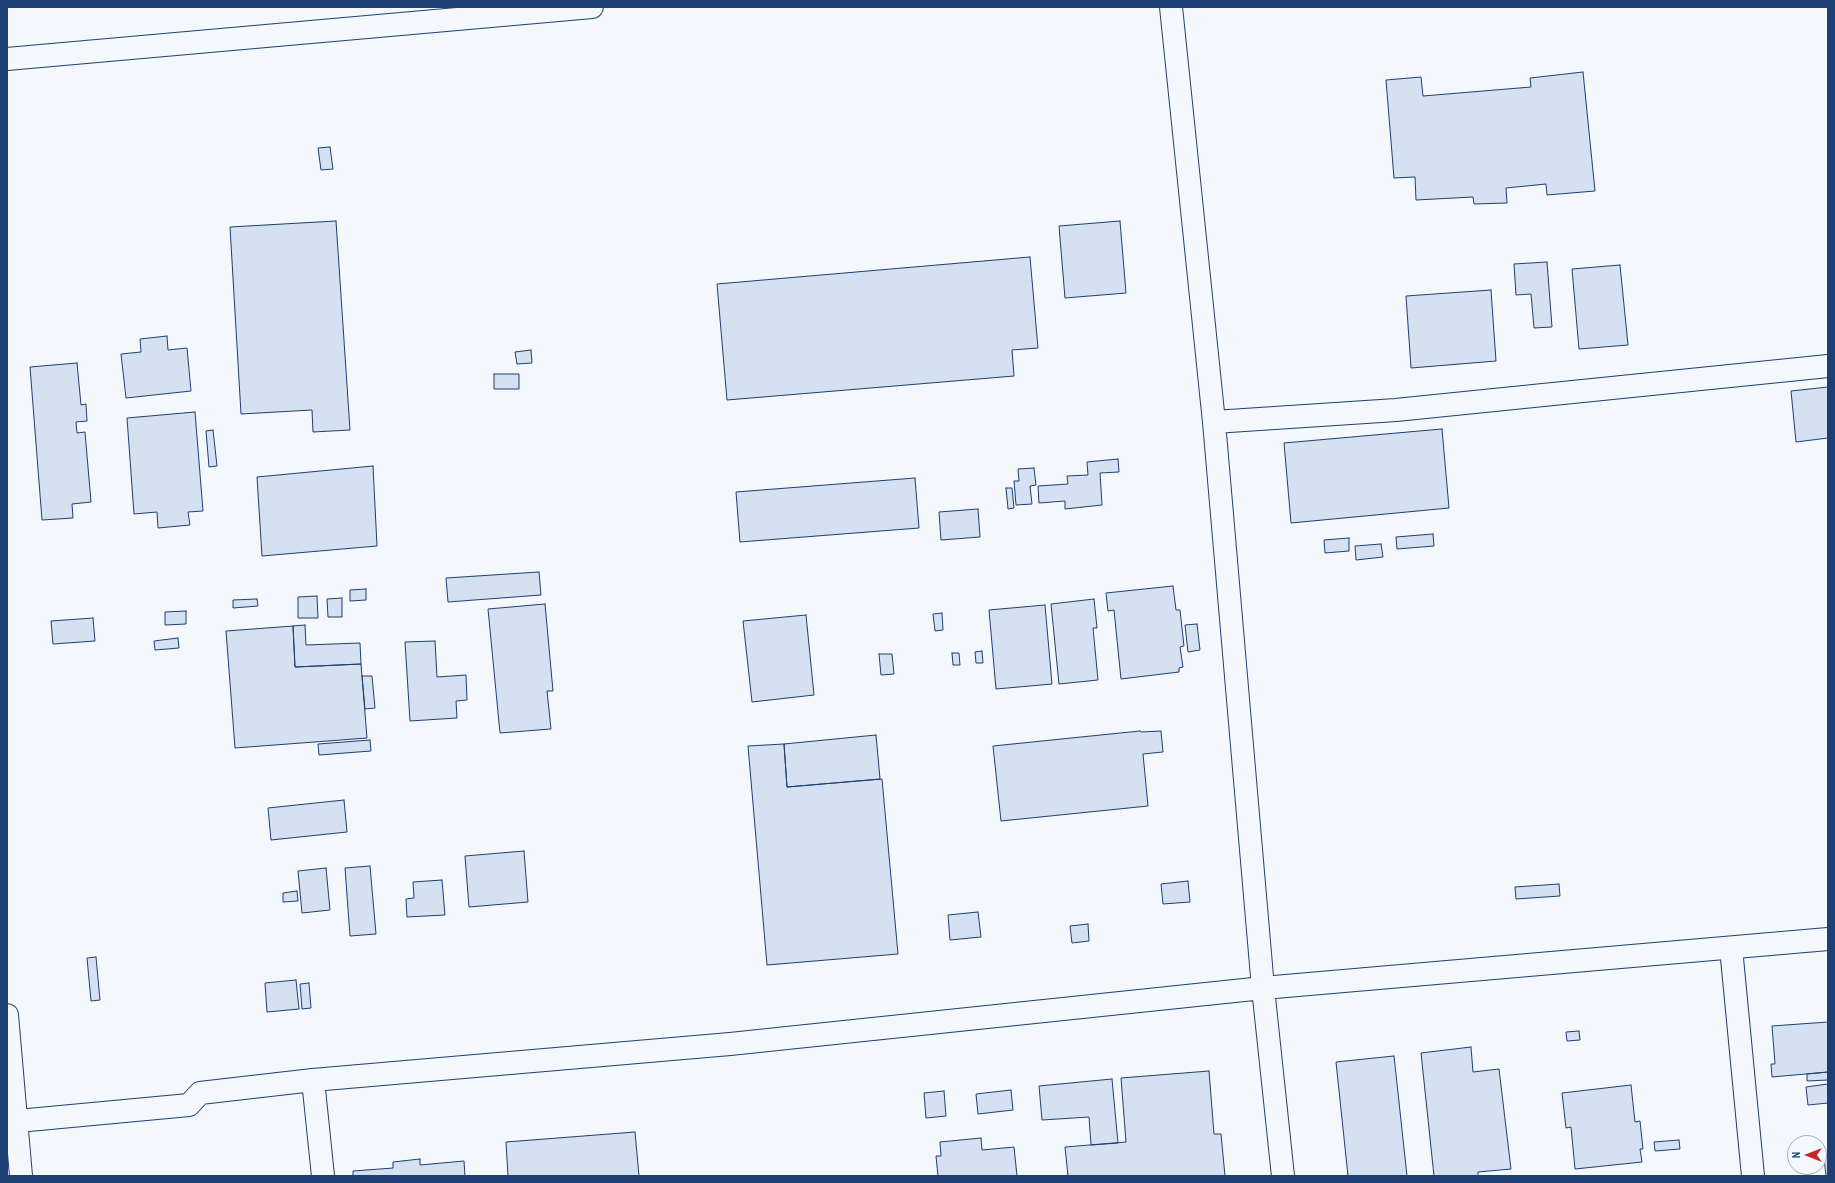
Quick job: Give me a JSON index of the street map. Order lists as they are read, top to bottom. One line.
{"north":"left"}
